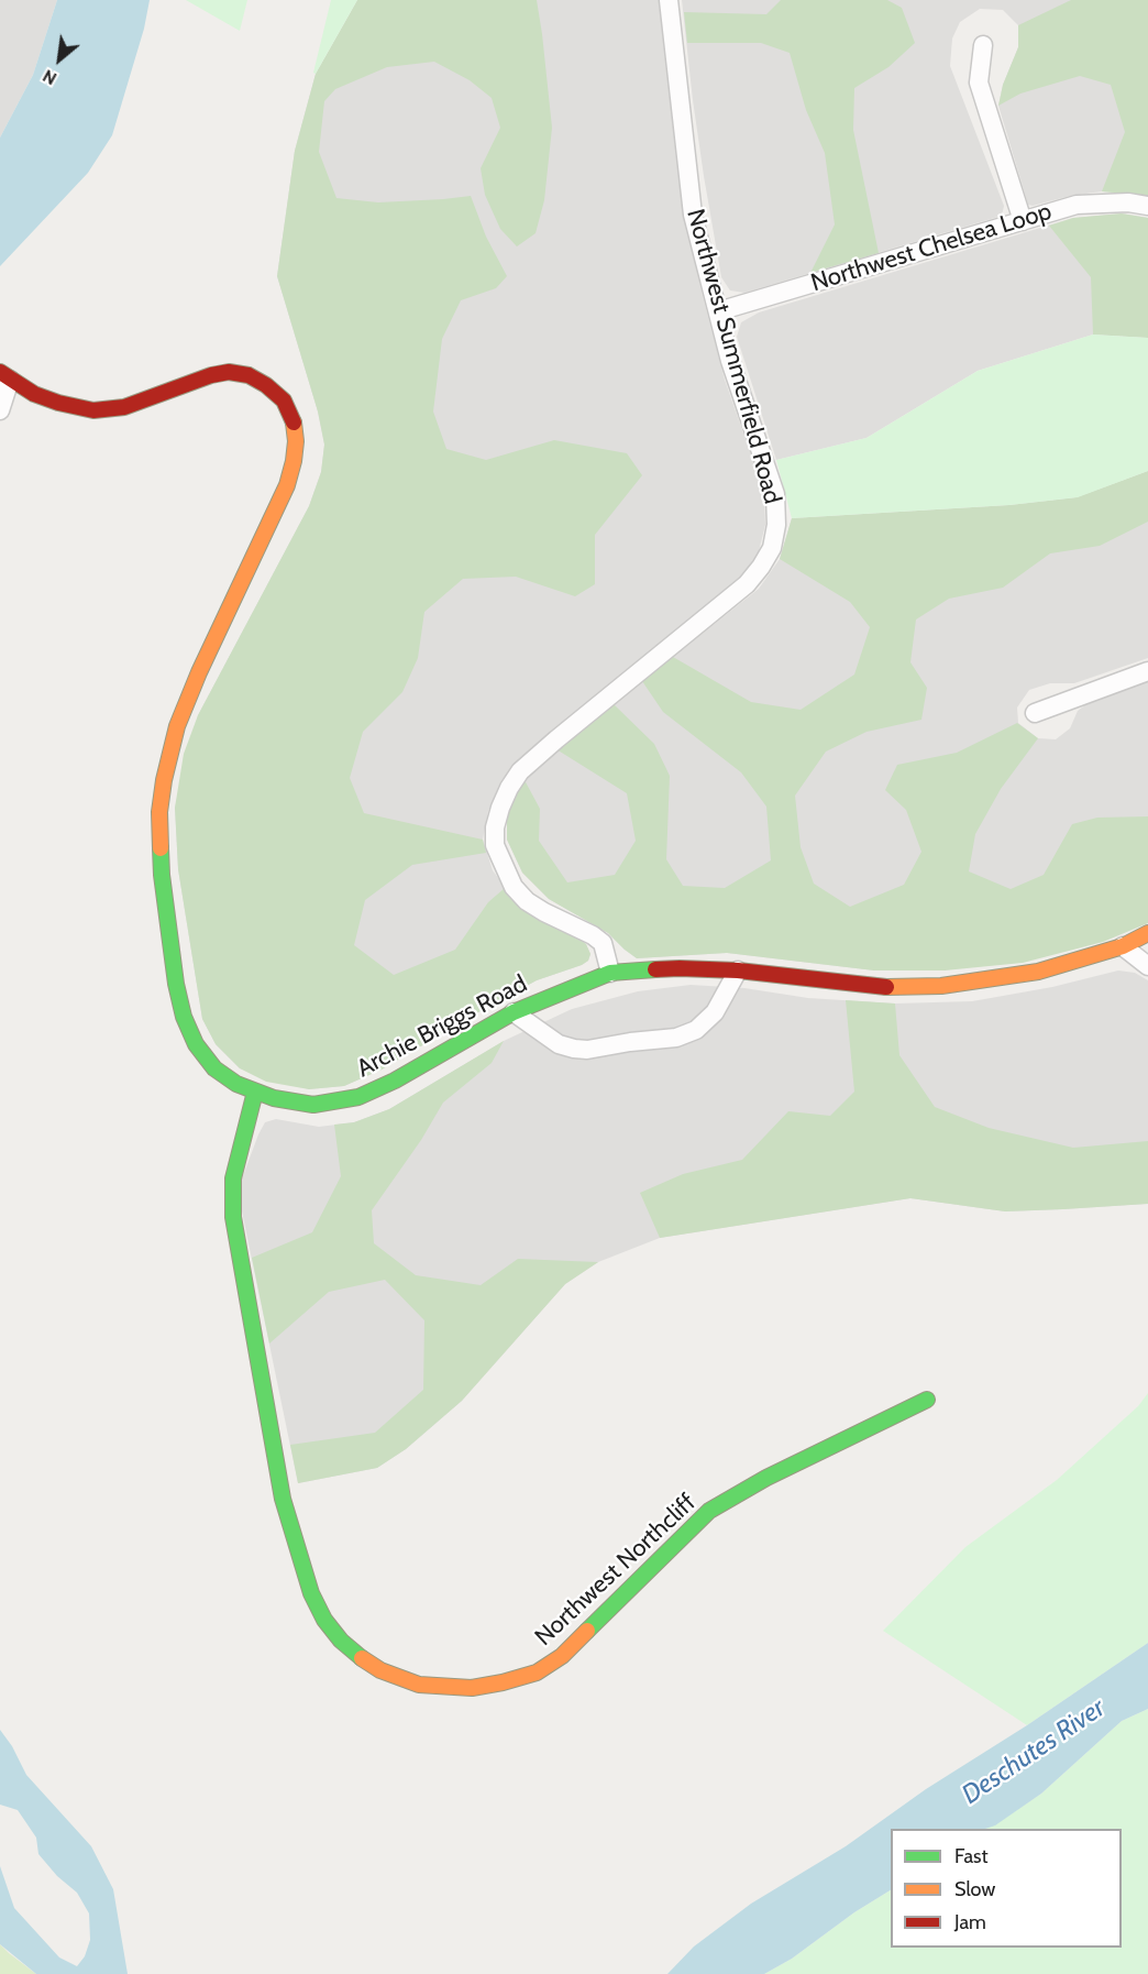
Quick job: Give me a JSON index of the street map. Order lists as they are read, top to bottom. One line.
{"streets":{"street":["Northwest Chelsea Loop","Northwest Summerfield Road","Archie Briggs Road","Northwest Northcliff"]},"crossings":[["Northwest Chelsea Loop","Northwest Summerfield Road"],["Northwest Summerfield Road","Archie Briggs Road"],["Archie Briggs Road","Northwest Northcliff"]],"water":["Deschutes River"],"legend":["Fast","Slow","Jam"],"north":"bottom left"}
